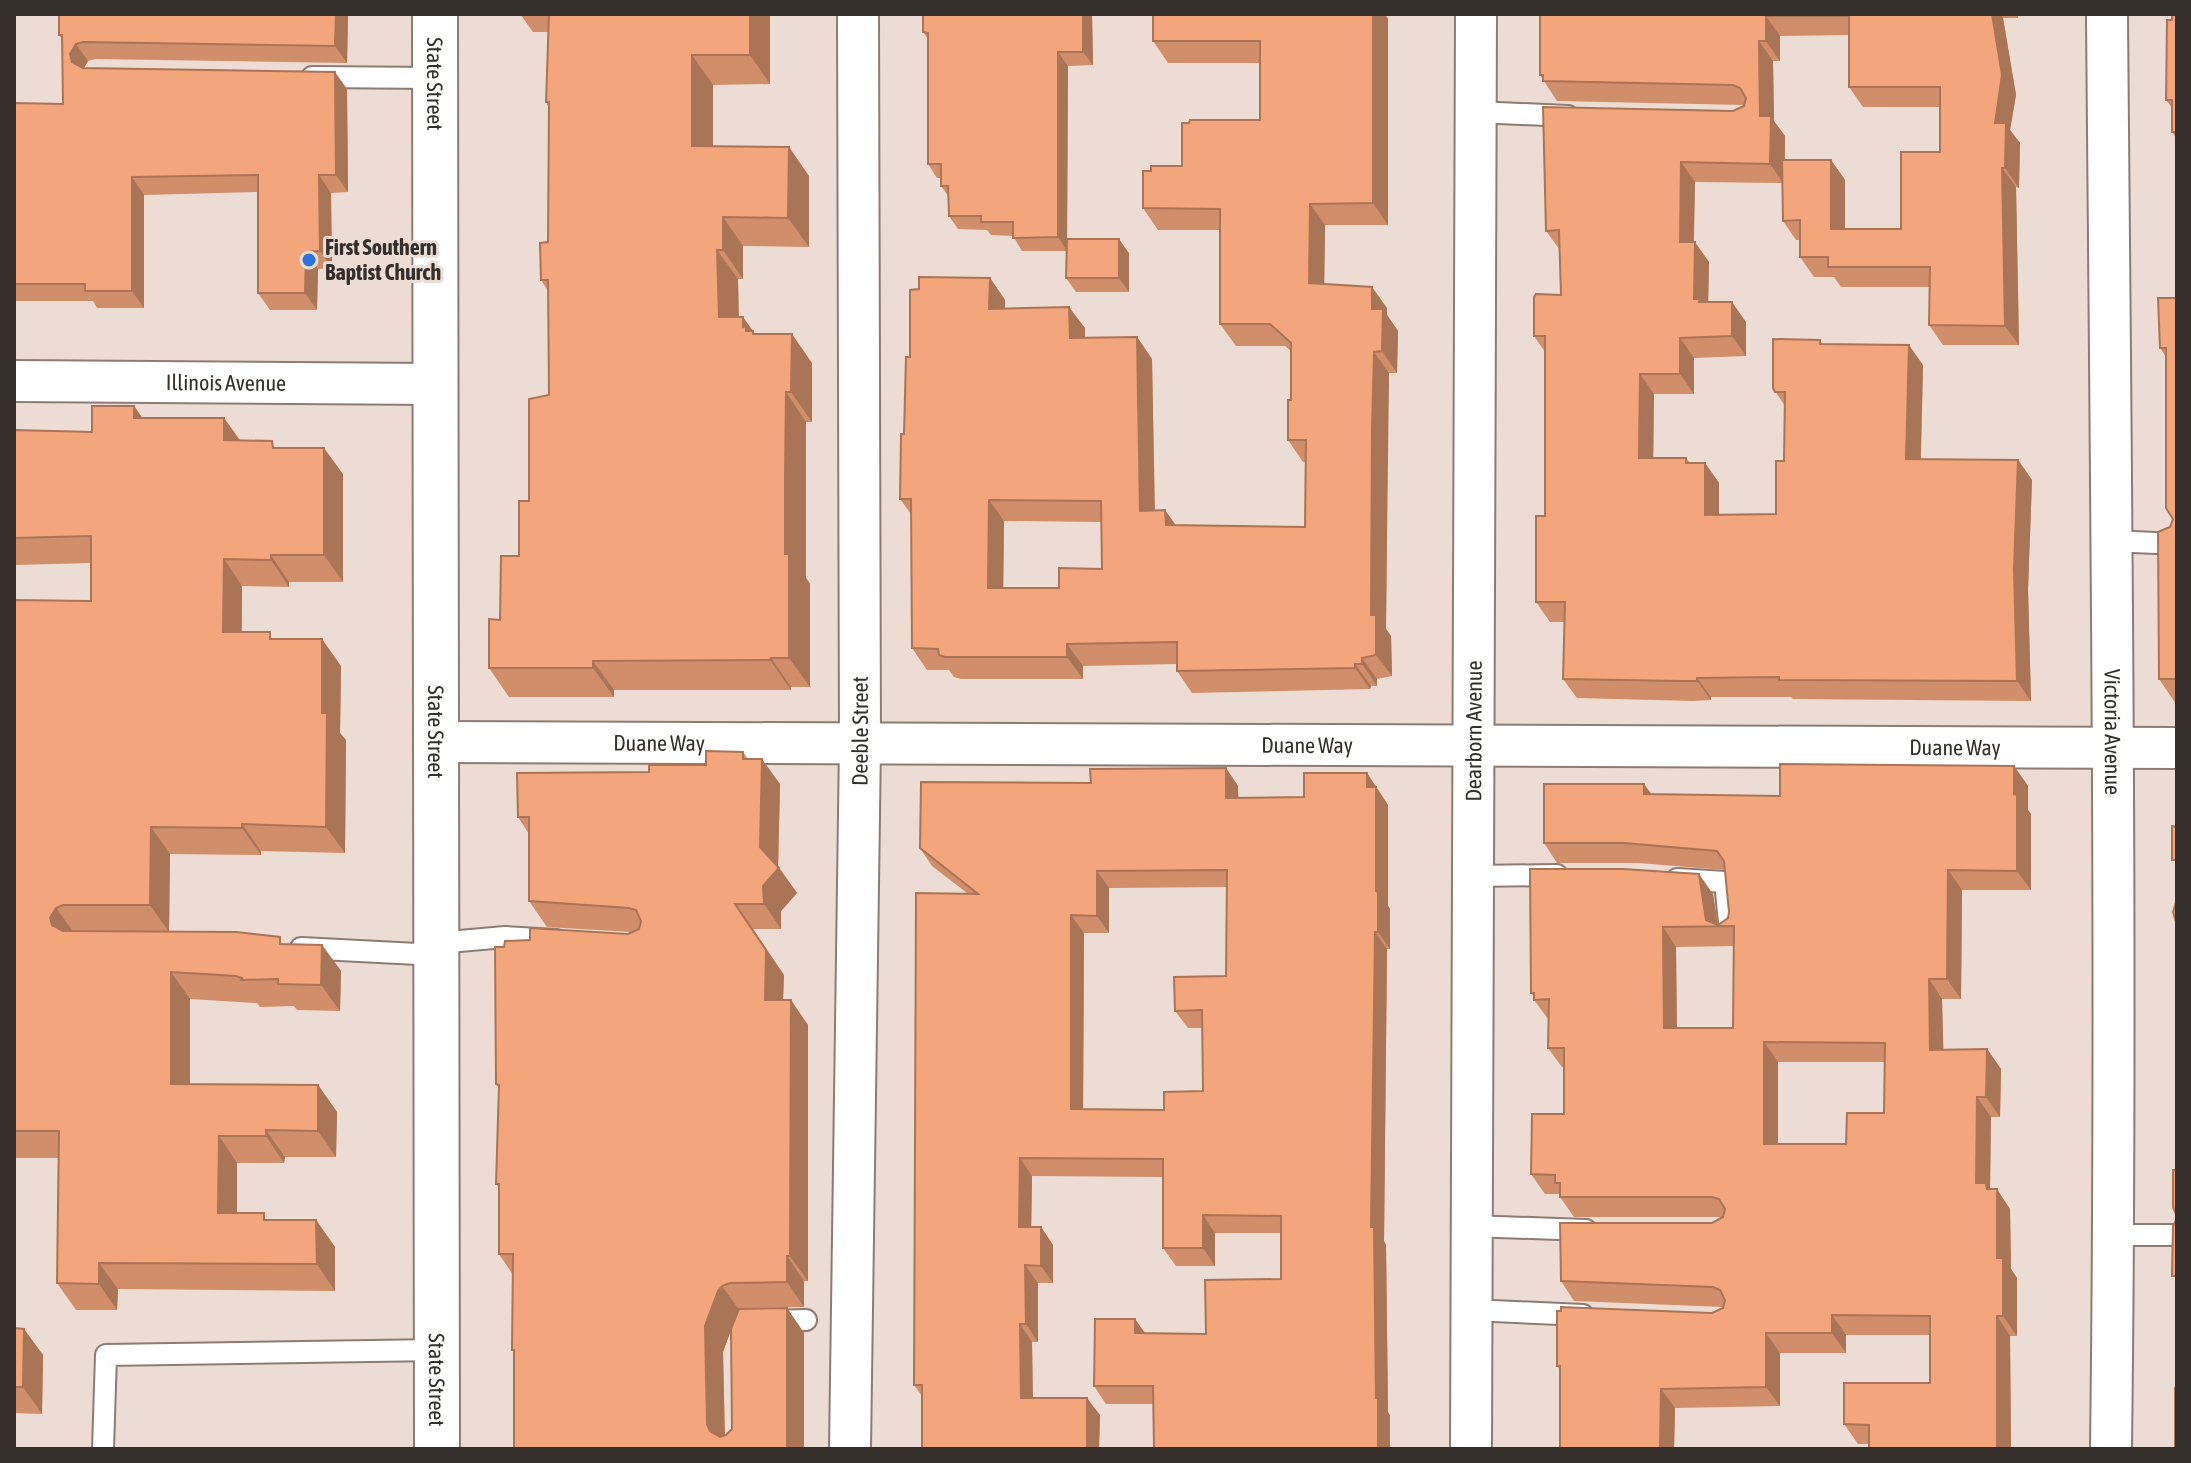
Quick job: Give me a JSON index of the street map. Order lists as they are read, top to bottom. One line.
{"streets":{"main road":["State Street"],"street":["Illinois Avenue","Victoria Avenue","Deeble Street","Dearborn Avenue","Duane Way"]},"crossings":[["State Street","Illinois Avenue"],["State Street","Duane Way"],["Victoria Avenue","Duane Way"],["Deeble Street","Duane Way"],["Dearborn Avenue","Duane Way"]],"places":["First Southern Baptist Church"]}
